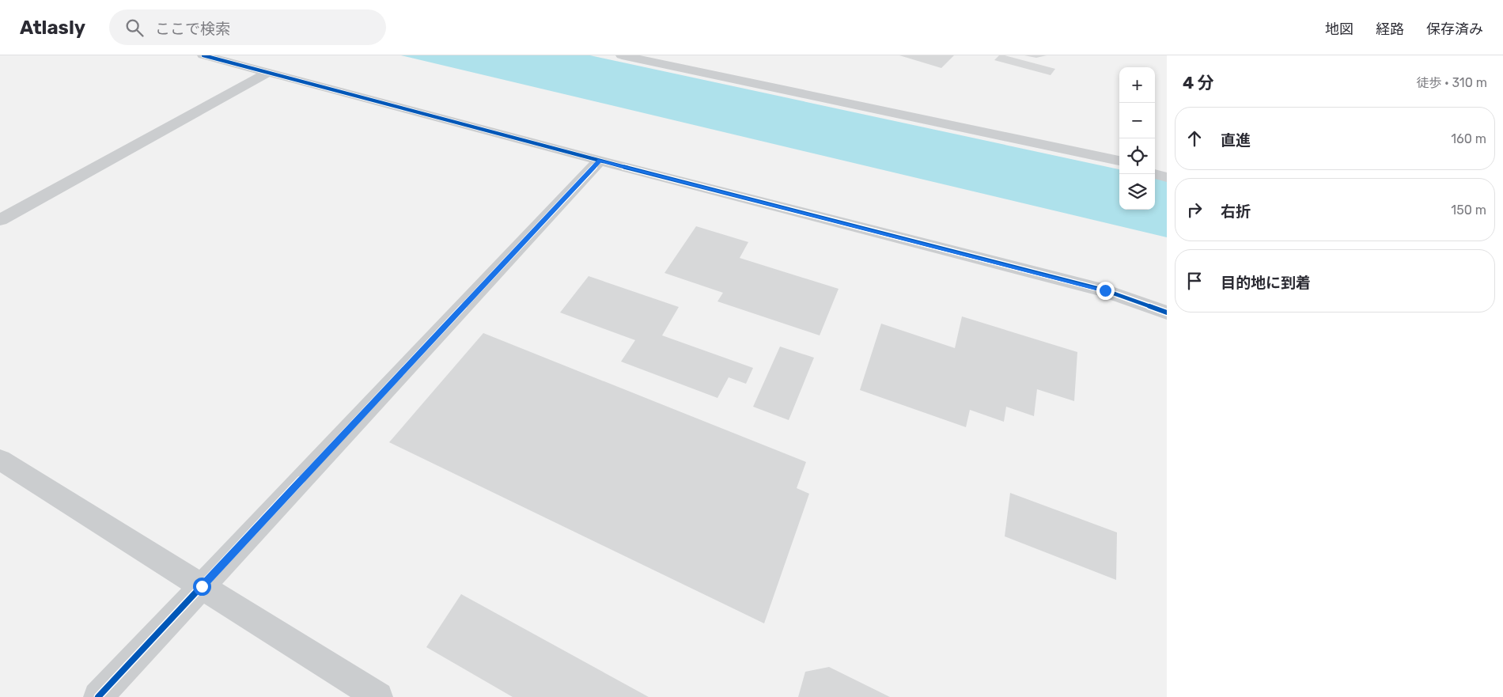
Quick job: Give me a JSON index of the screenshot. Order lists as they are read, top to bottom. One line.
{"page":{"header":"Atlasly","search":"ここで検索","nav":["地図","経路","保存済み"],"heading":["4 分","徒歩 · 310 m"],"map_buttons":["+","−"],"list":[["直進","160 m"],["右折","150 m"],"目的地に到着"]}}
